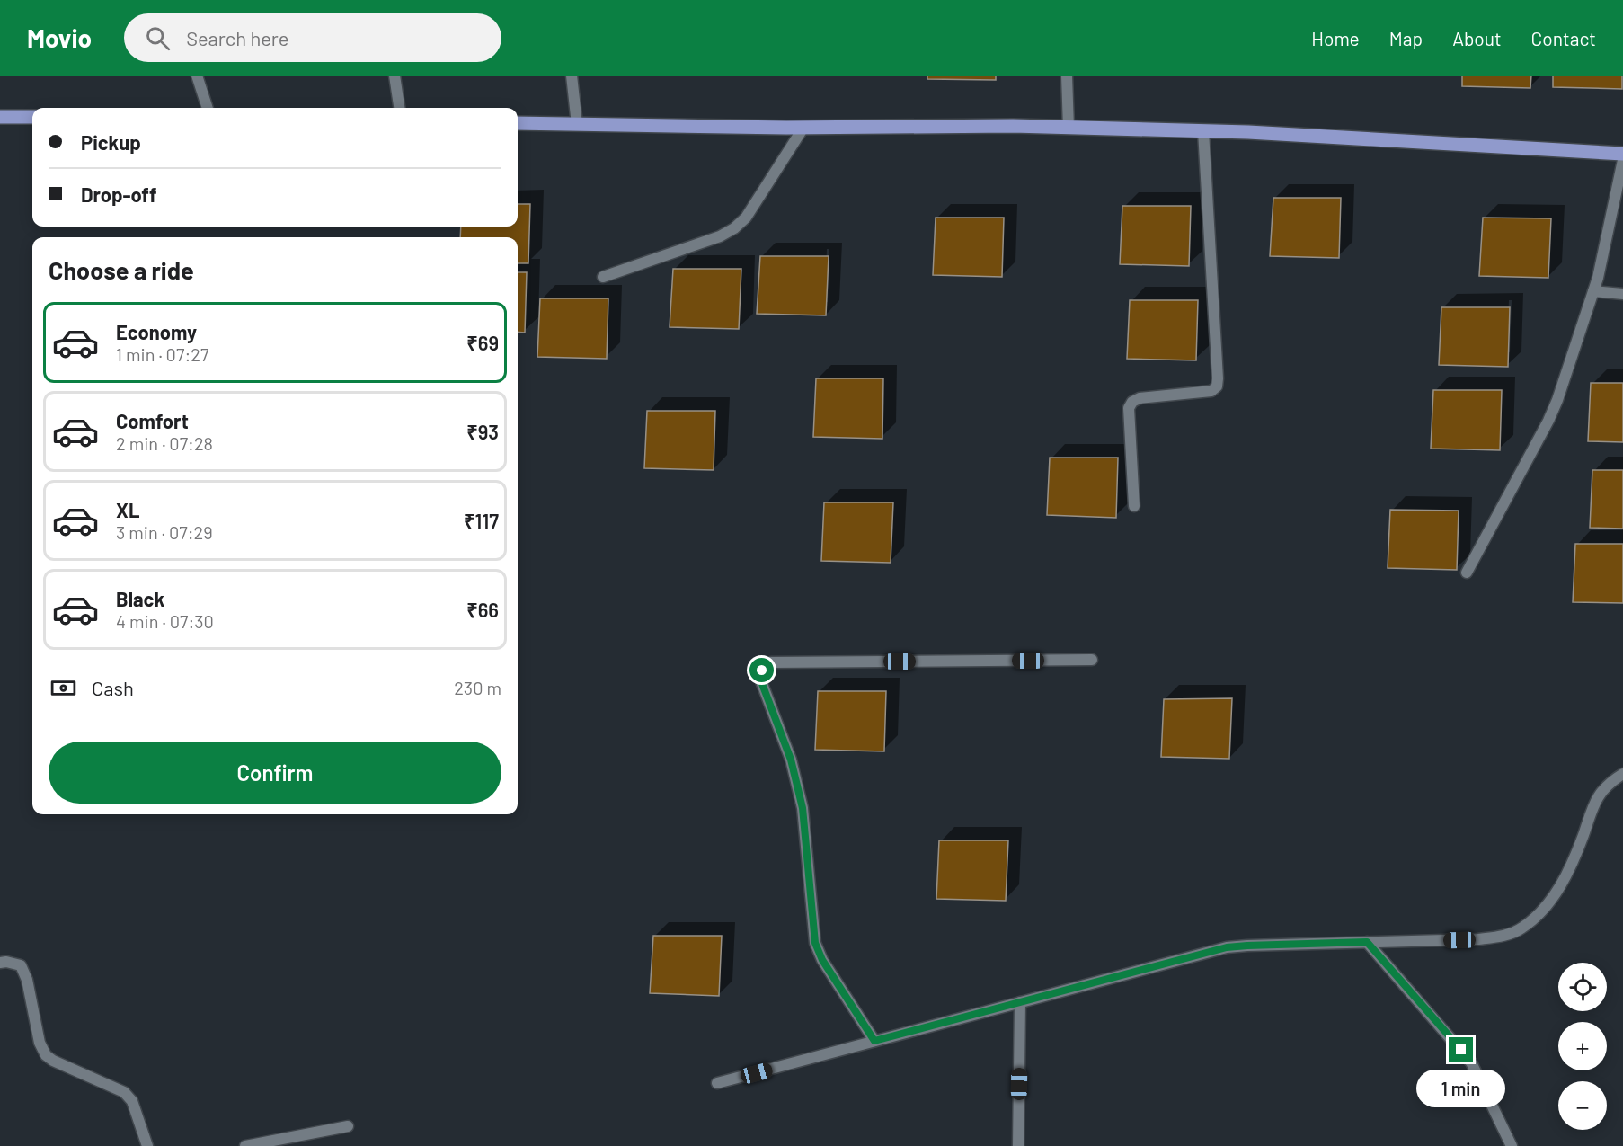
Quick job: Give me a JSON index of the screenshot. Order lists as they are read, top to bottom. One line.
{"page":{"header":"Movio","search":"Search here","nav":["Home","Map","About","Contact"],"banner":["Pickup","Drop-off"],"heading":"Choose a ride","list":[{"name":"Economy","note":"1 min · 07:27","value":"₹69"},{"name":"Comfort","note":"2 min · 07:28","value":"₹93"},{"name":"XL","note":"3 min · 07:29","value":"₹117"},{"name":"Black","note":"4 min · 07:30","value":"₹66"}],"pay":["Cash","230 m"],"buttons":"Confirm","map_buttons":["+","−"],"bubble":"1 min"}}
